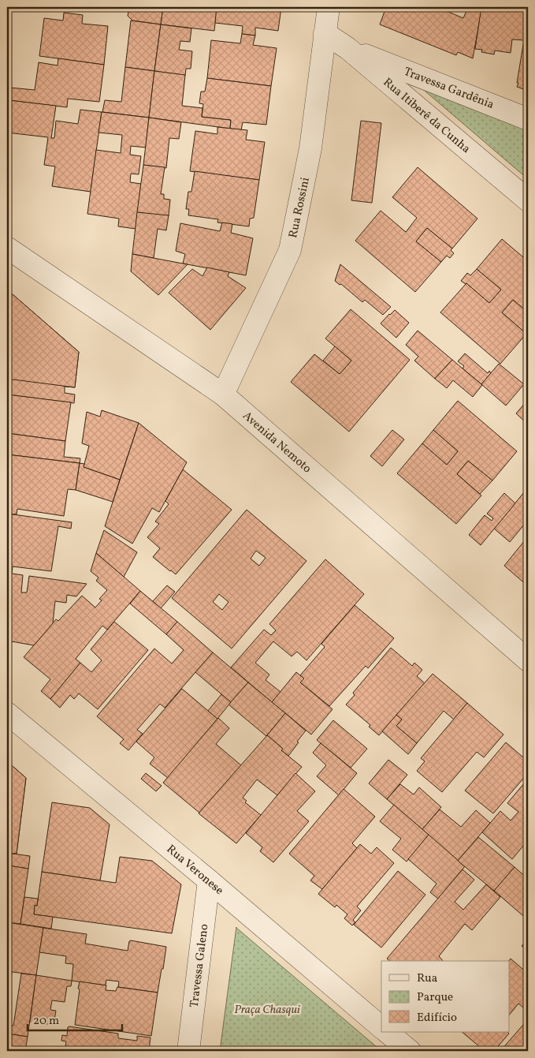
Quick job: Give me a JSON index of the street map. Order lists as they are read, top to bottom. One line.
{"streets":{"street":["Travessa Gardênia","Rua Itiberê da Cunha","Rua Rossini","Avenida Nemoto","Rua Veronese","Travessa Galeno"]},"crossings":[["Travessa Gardênia","Rua Itiberê da Cunha"],["Rua Itiberê da Cunha","Rua Rossini"],["Rua Rossini","Avenida Nemoto"],["Rua Veronese","Travessa Galeno"]],"parks":["Praça Chasqui"],"legend":["Rua","Parque","Edifício"],"scale_bar":"20 m"}
